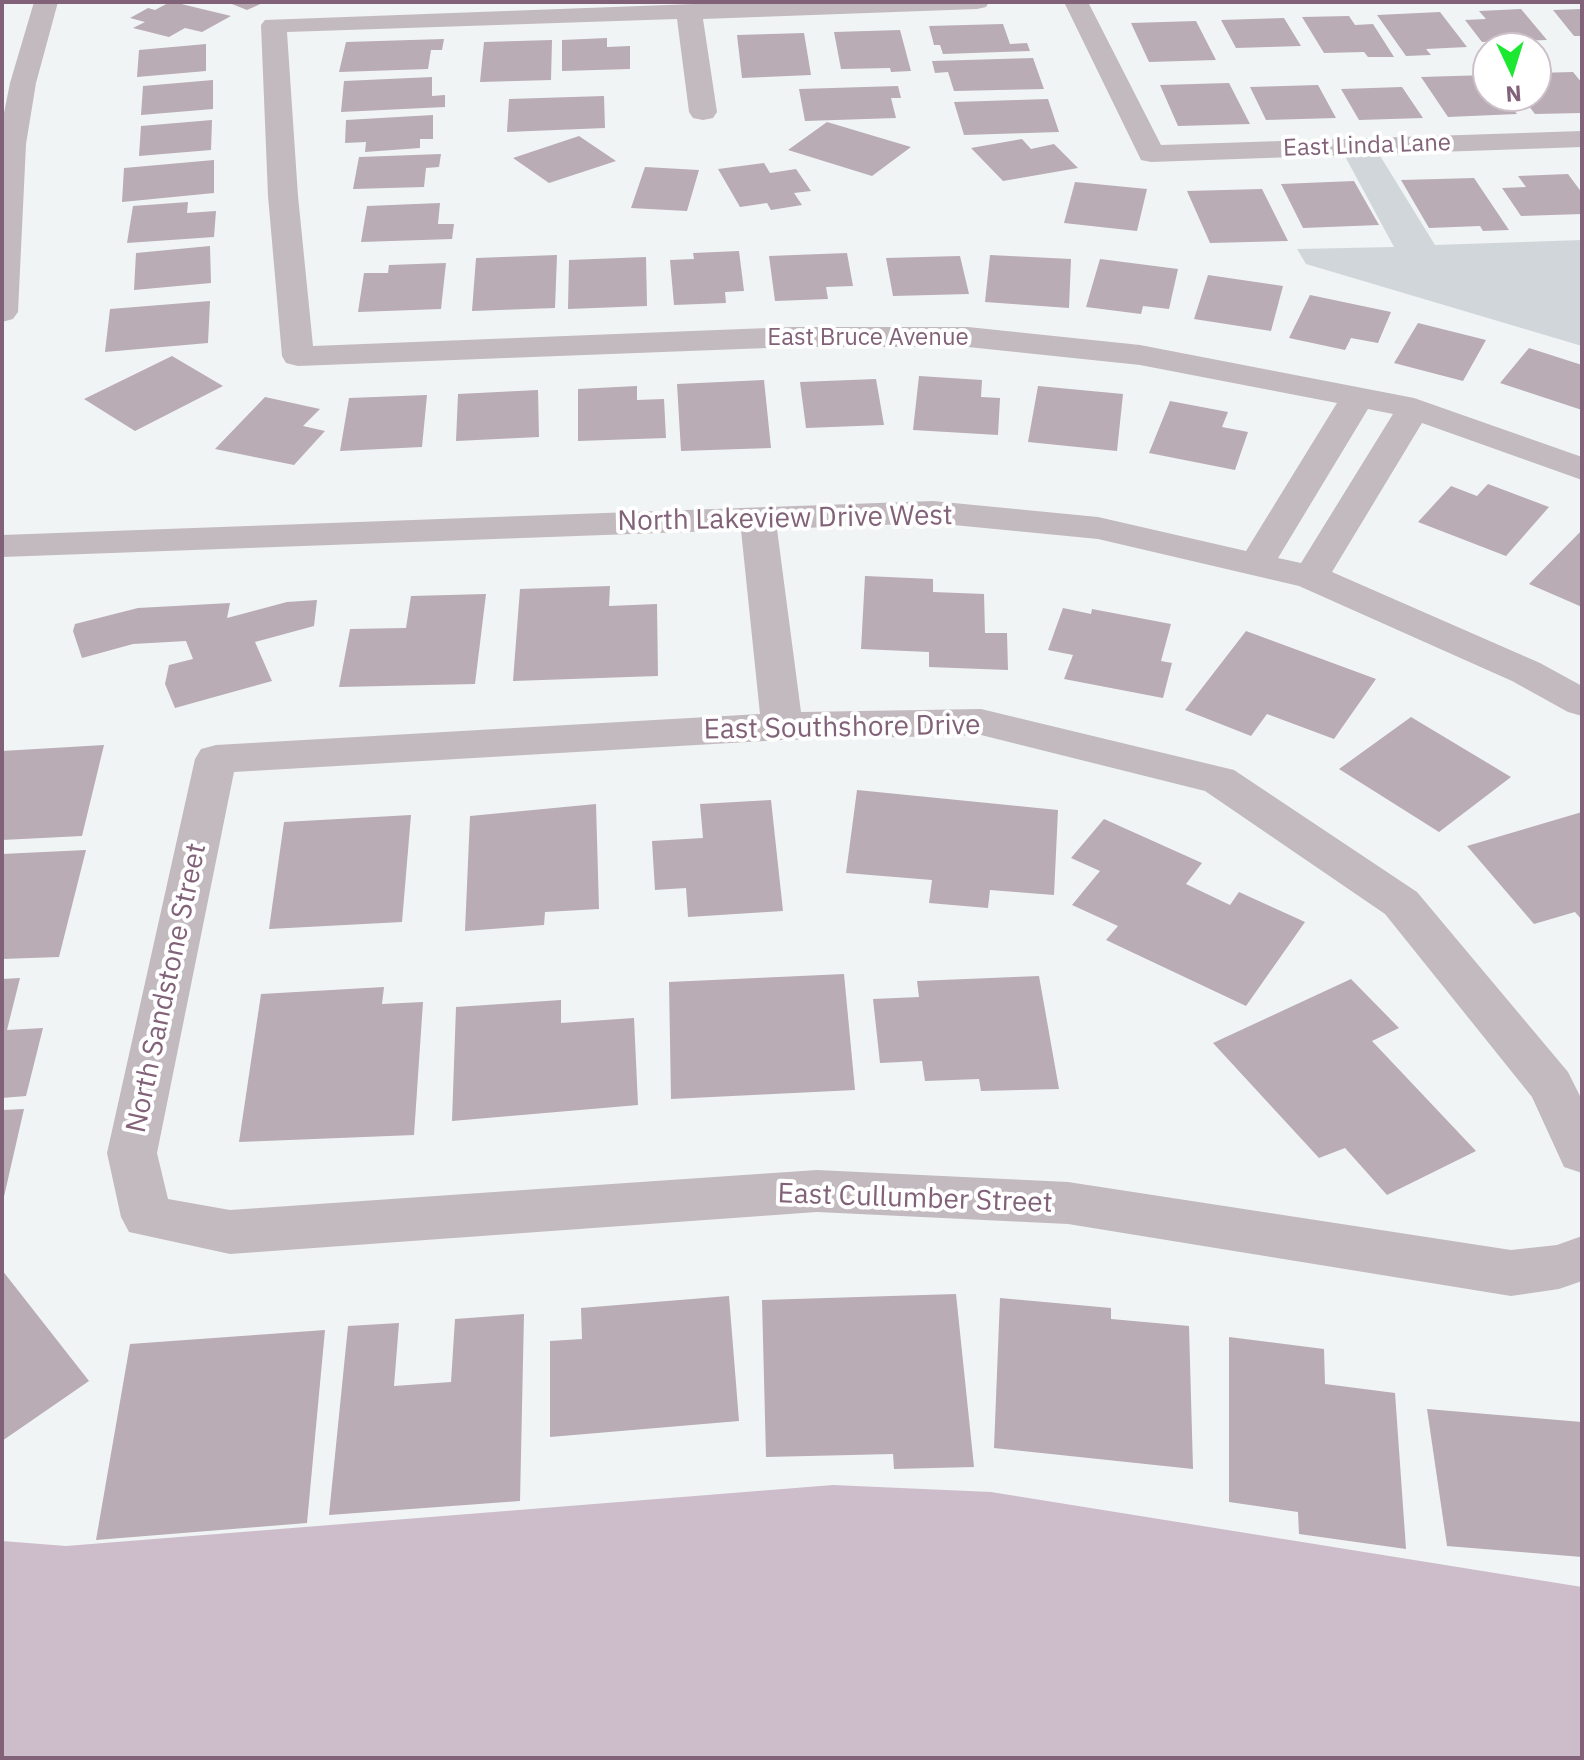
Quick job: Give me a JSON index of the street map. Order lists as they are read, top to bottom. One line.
{"streets":{"street":["East Linda Lane","East Bruce Avenue","North Lakeview Drive West","East Southshore Drive","North Sandstone Street","East Cullumber Street"]},"crossings":[["East Southshore Drive","North Sandstone Street"],["North Sandstone Street","East Cullumber Street"]],"north":"bottom"}
